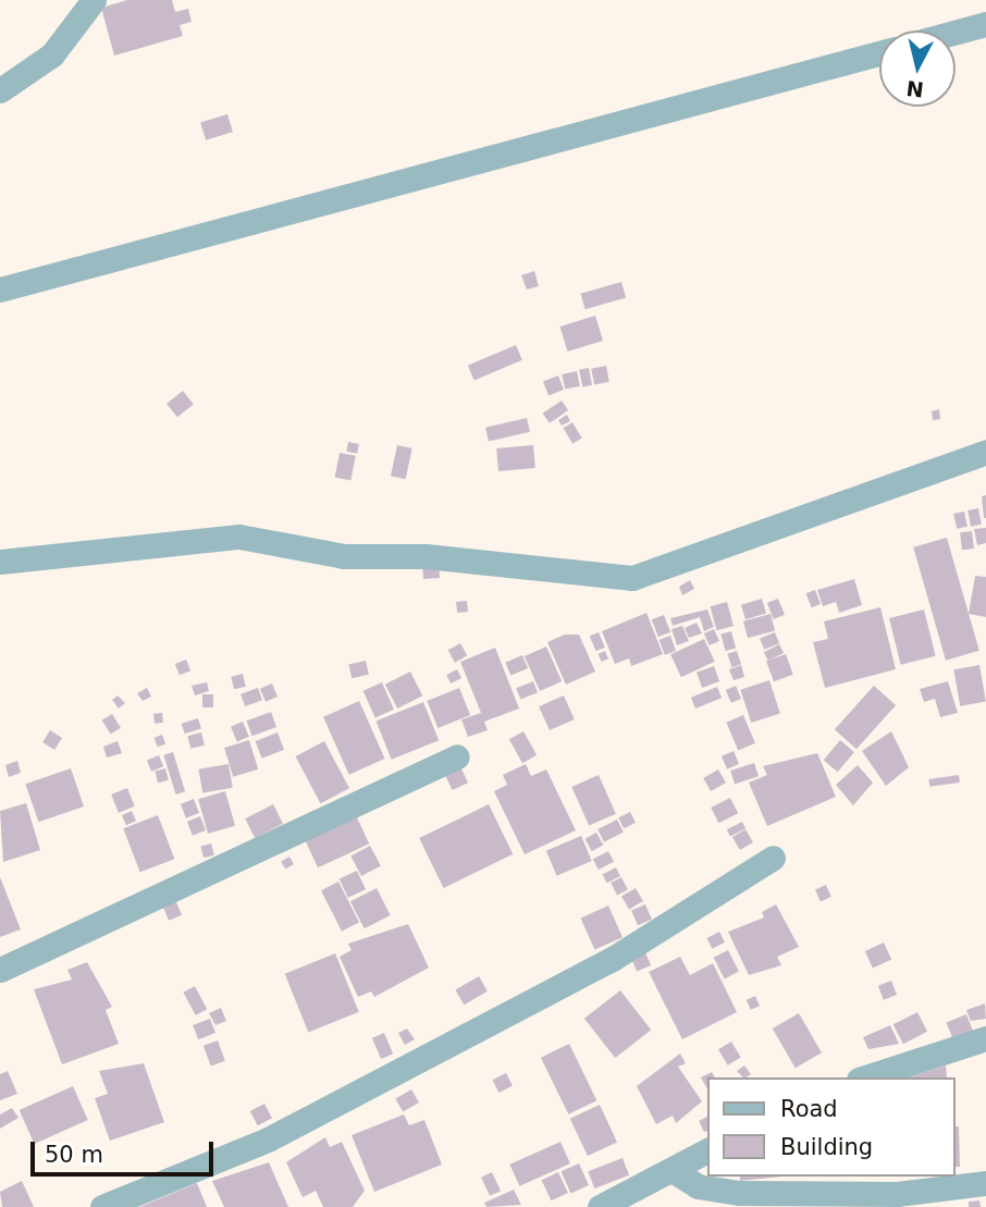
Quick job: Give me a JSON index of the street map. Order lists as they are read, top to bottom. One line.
{"legend":["Road","Building"],"scale_bar":"50 m","north":"bottom"}
